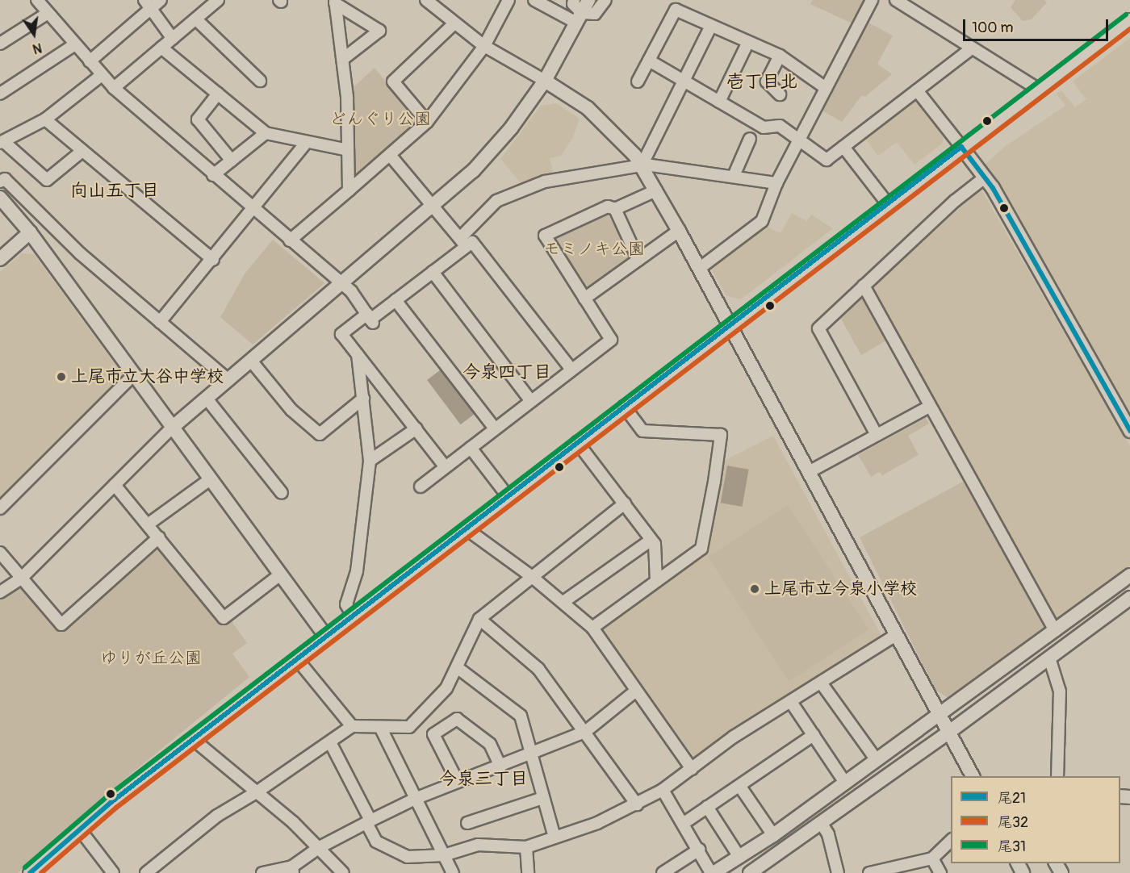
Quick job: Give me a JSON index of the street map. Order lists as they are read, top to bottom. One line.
{"districts":["壱丁目北","向山五丁目","今泉四丁目","今泉三丁目"],"parks":["どんぐり公園","モミノキ公園","ゆりが丘公園"],"places":["上尾市立大谷中学校","上尾市立今泉小学校"],"lines":["transit line 尾31","transit line 尾32","transit line 尾21"],"legend":["尾21","尾32","尾31"],"scale_bar":"100 m","north":"bottom"}
